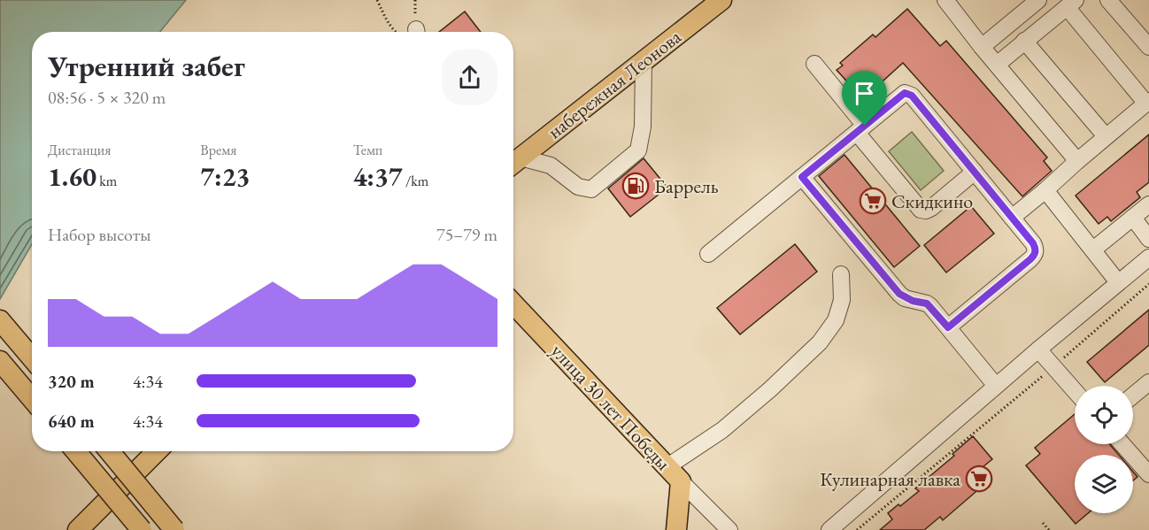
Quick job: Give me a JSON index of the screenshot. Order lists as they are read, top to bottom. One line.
{"streets":{"main road":["набережная Леонова","улица 30 лет Победы"]},"places":{"fuel station":["Баррель"],"supermarket":["Скидкино","Кулинарная лавка"]},"page":{"heading":["Утренний забег","08:56 · 5 × 320 m"],"stats":[["Дистанция","1.60 km"],["Время","7:23"],["Темп","4:37 /km"]],"chart":["Набор высоты","75–79 m"],"list":[{"name":"320 m","note":"4:34"},{"name":"640 m","note":"4:34"}]}}
